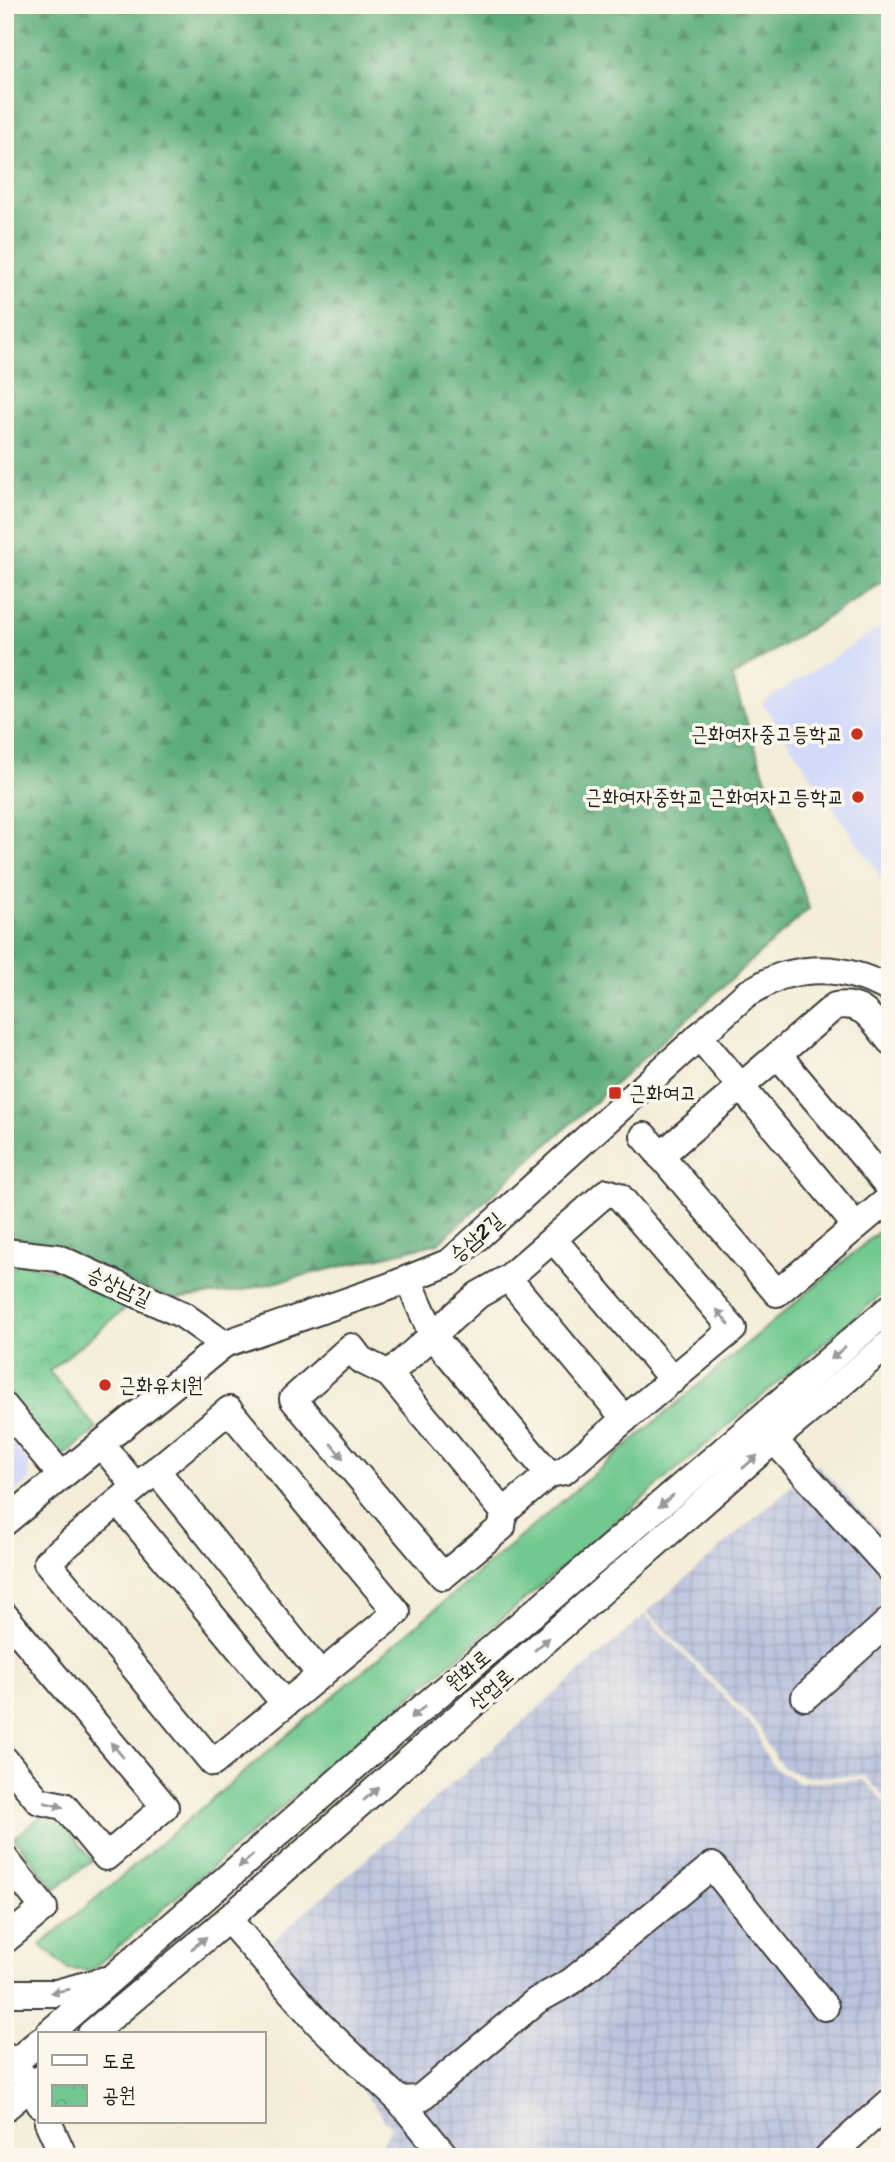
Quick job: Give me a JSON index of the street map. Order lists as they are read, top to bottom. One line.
{"streets":{"street":["승삼2길","승상남길","원화로","산업로"]},"crossings":[["승삼2길","승상남길"]],"one_way":["원화로"],"places":{"other":["근화여자중고등학교","근화여자중학교 근화여자고등학교","근화유치원"],"transit":["근화여고"]},"legend":["도로","공원"]}
